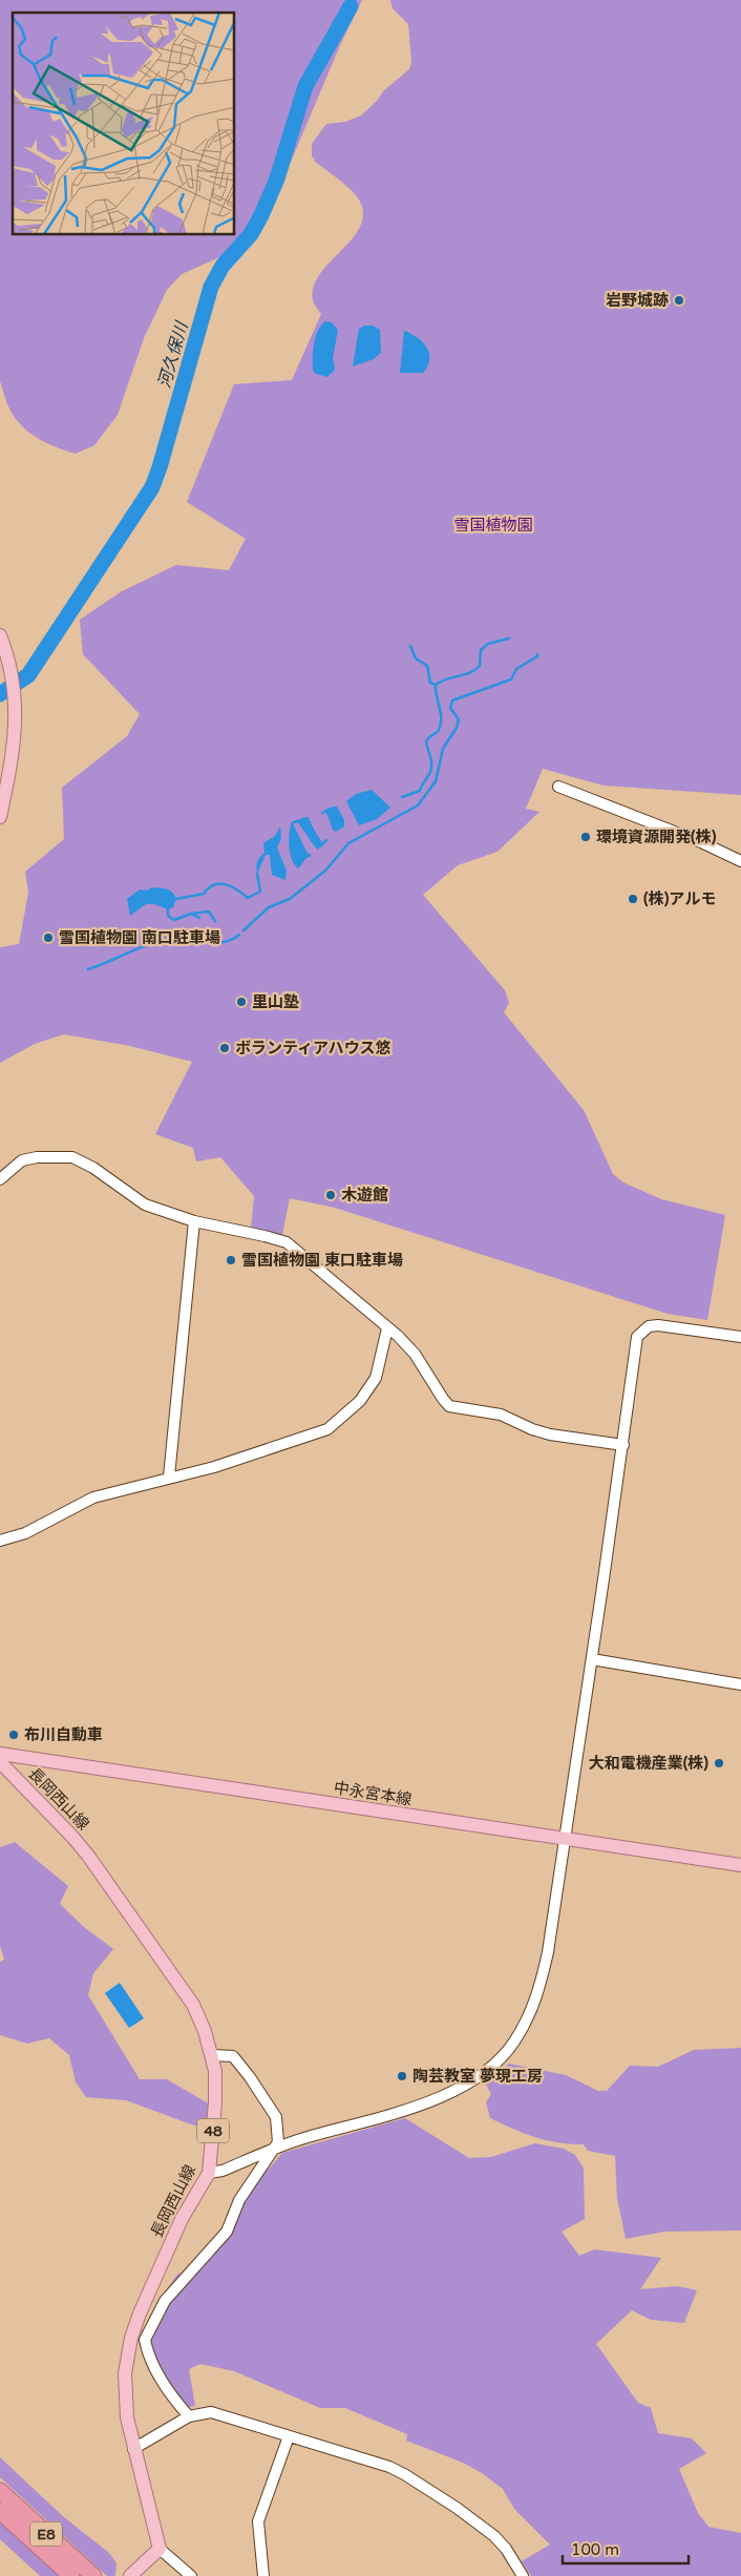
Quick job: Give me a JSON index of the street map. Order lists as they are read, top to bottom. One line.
{"streets":{"highway":["E8"],"main road":["中永宮本線","長岡西山線","48"]},"water":["河久保川"],"parks":["雪国植物園"],"places":["岩野城跡","環境資源開発(株)","(株)アルモ","雪国植物園 南口駐車場","里山塾","ボランティアハウス悠","木遊館","雪国植物園 東口駐車場","布川自動車","大和電機産業(株)","陶芸教室 夢現工房"],"scale_bar":"100 m"}
